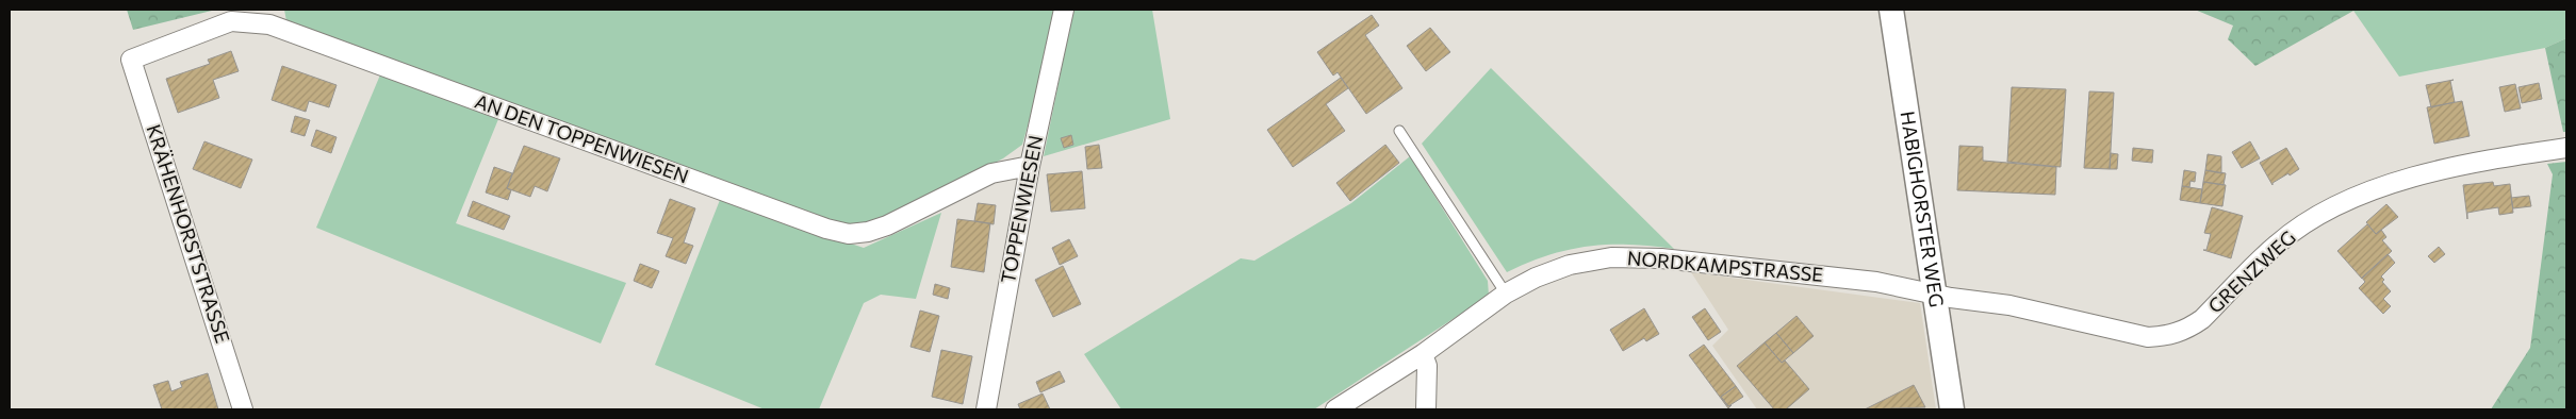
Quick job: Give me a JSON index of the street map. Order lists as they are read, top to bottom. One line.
{"streets":{"street":["AN DEN TOPPENWIESEN","TOPPENWIESEN","HABIGHORSTER WEG","KRÄHENHORSTSTRASSE","NORDKAMPSTRASSE","GRENZWEG"]},"crossings":[["AN DEN TOPPENWIESEN","TOPPENWIESEN"],["AN DEN TOPPENWIESEN","KRÄHENHORSTSTRASSE"],["HABIGHORSTER WEG","NORDKAMPSTRASSE"],["HABIGHORSTER WEG","GRENZWEG"],["NORDKAMPSTRASSE","GRENZWEG"]]}
